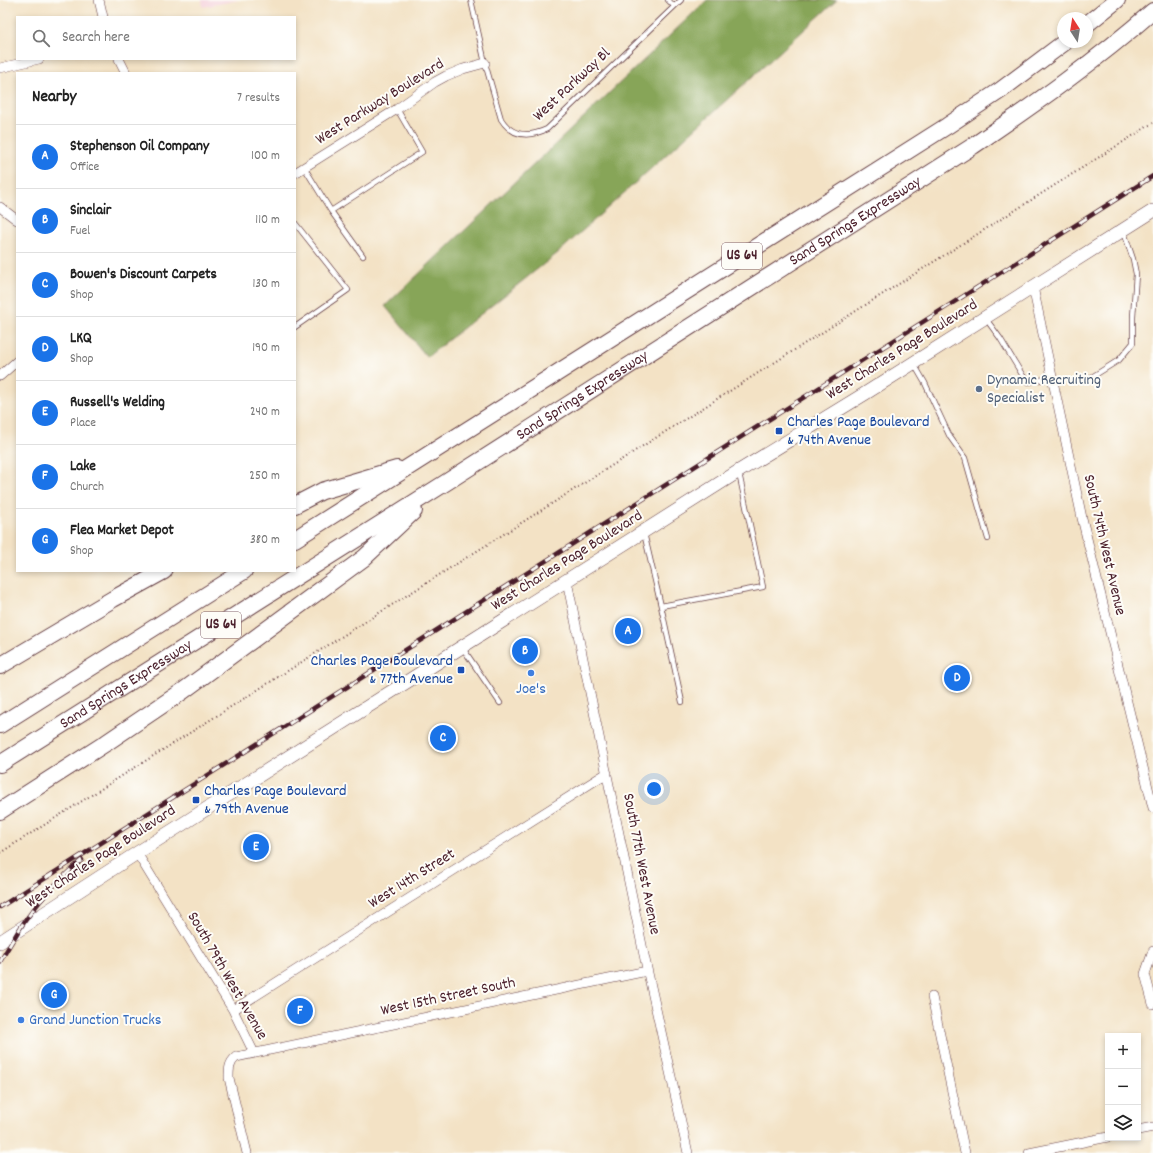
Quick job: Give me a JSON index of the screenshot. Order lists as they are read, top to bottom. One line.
{"streets":{"highway":["Sand Springs Expressway","US 64"],"main road":["West Charles Page Boulevard"],"street":["West Parkway Boulevard","South 74th West Avenue","South 77th West Avenue","West 14th Street","South 79th West Avenue","West 15th Street South"],"lane":["West Parkway Bl"]},"crossings":[["West Parkway Bl","West Parkway Boulevard"],["West Charles Page Boulevard","South 74th West Avenue"],["West Charles Page Boulevard","South 77th West Avenue"],["West Charles Page Boulevard","South 79th West Avenue"],["South 77th West Avenue","West 14th Street"],["South 77th West Avenue","West 15th Street South"],["West 14th Street","South 79th West Avenue"],["South 79th West Avenue","West 15th Street South"]],"places":{"other":["Dynamic Recruiting Specialist","Joe's","Grand Junction Trucks"],"transit":["Charles Page Boulevard & 74th Avenue","Charles Page Boulevard & 77th Avenue","Charles Page Boulevard & 79th Avenue"]},"north":"top","page":{"search":"Search here","heading":["Nearby","7 results"],"list":[{"mark":"A","name":"Stephenson Oil Company","note":"Office","value":"100 m"},{"mark":"B","name":"Sinclair","note":"Fuel","value":"110 m"},{"mark":"C","name":"Bowen's Discount Carpets","note":"Shop","value":"130 m"},{"mark":"D","name":"LKQ","note":"Shop","value":"190 m"},{"mark":"E","name":"Russell's Welding","note":"Place","value":"240 m"},{"mark":"F","name":"Lake","note":"Church","value":"250 m"},{"mark":"G","name":"Flea Market Depot","note":"Shop","value":"380 m"}],"pins":["A","B","D","C","E","G","F"],"map_buttons":["+","−"]}}
